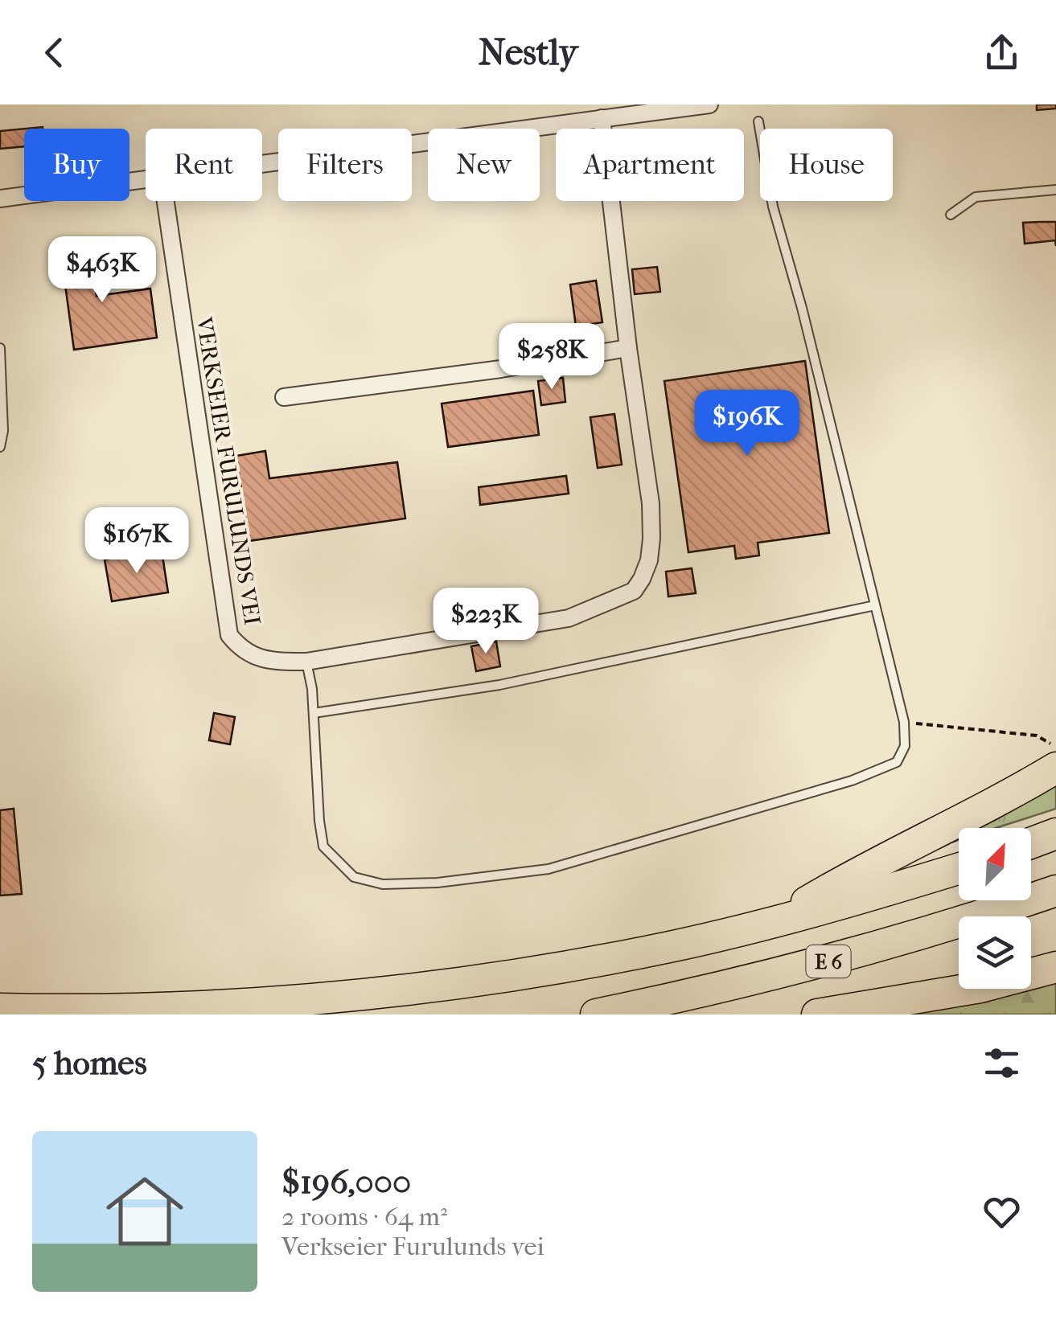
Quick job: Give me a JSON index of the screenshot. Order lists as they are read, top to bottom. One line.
{"streets":{"highway":["E 6"],"street":["VERKSEIER FURULUNDS VEI"]},"north":"top right","page":{"header":"Nestly","chip":["Buy","Rent","Filters","New","Apartment","House"],"price":["$463K","$258K","$196K","$167K","$223K"],"heading":"5 homes","list":[{"name":"$196,000","note":"2 rooms · 64 m² · Verkseier Furulunds vei"}]}}
